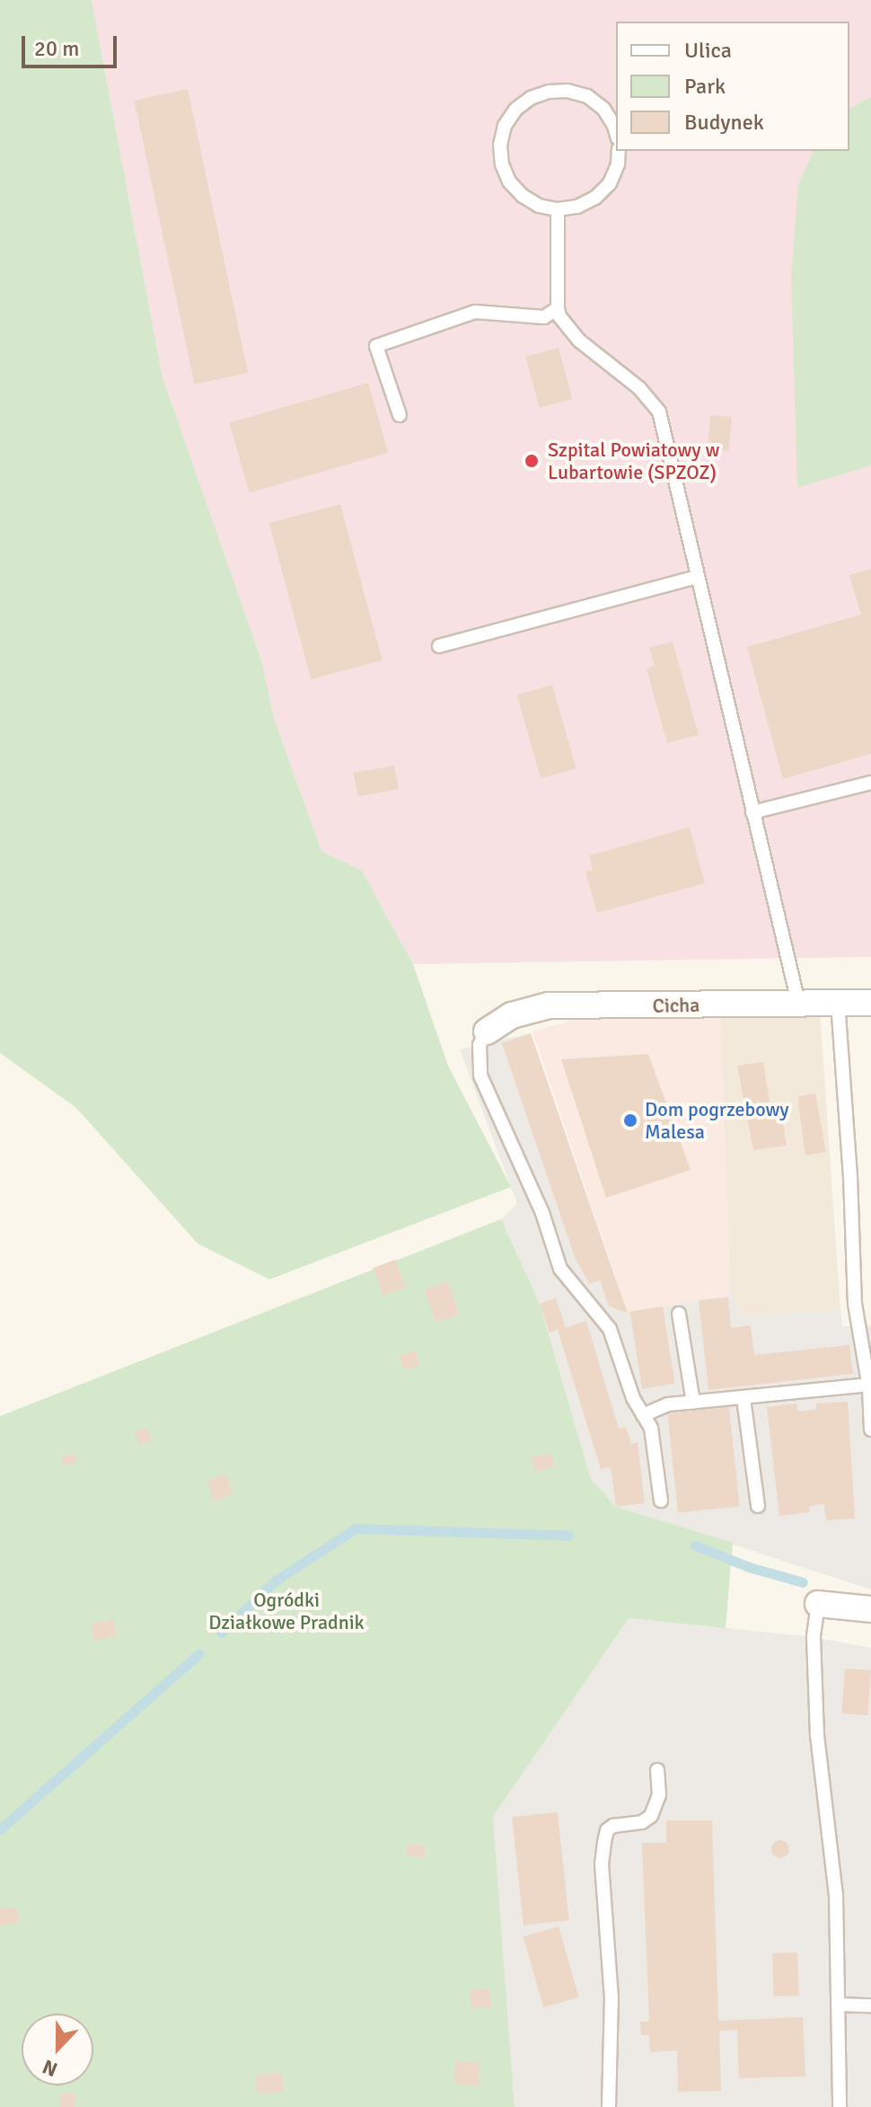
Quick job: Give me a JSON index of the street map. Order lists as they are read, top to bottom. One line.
{"streets":{"street":["Cicha"]},"parks":["Ogródki Działkowe Pradnik"],"places":["Szpital Powiatowy w Lubartowie (SPZOZ)","Dom pogrzebowy Malesa"],"legend":["Ulica","Park","Budynek"],"scale_bar":"20 m","north":"bottom"}
